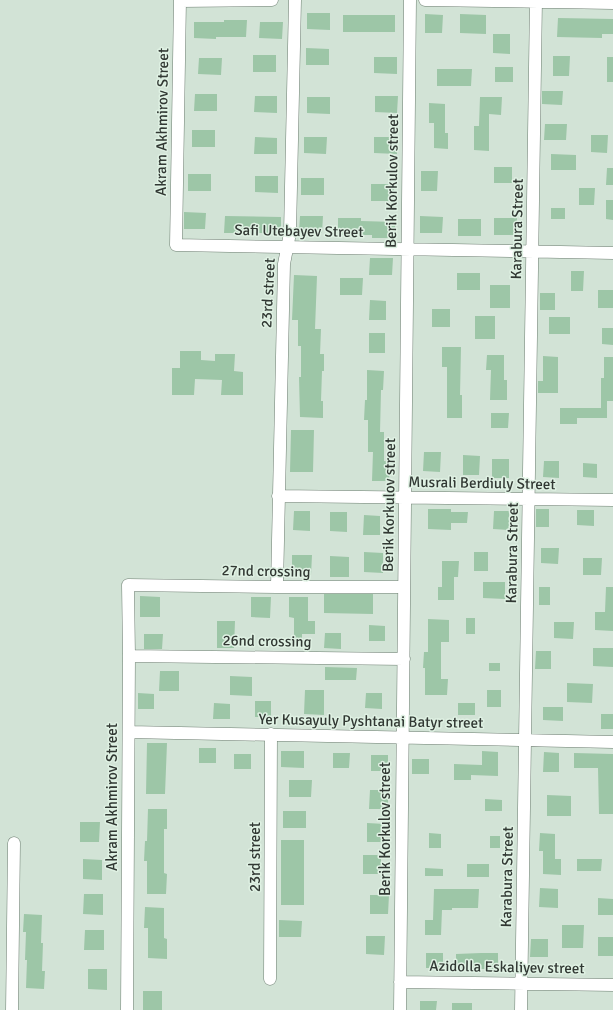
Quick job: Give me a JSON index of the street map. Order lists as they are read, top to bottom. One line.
{"streets":{"street":["Akram Akhmirov Street","Berik Korkulov street","Karabura Street","Safi Utebayev Street","23rd street","Musrali Berdiuly Street","27nd crossing","26nd crossing","Yer Kusayuly Pyshtanai Batyr street","Azidolla Eskaliyev street"]},"crossings":[["Akram Akhmirov Street","Safi Utebayev Street"],["Akram Akhmirov Street","27nd crossing"],["Akram Akhmirov Street","26nd crossing"],["Akram Akhmirov Street","Yer Kusayuly Pyshtanai Batyr street"],["Berik Korkulov street","Safi Utebayev Street"],["Berik Korkulov street","Musrali Berdiuly Street"],["Berik Korkulov street","27nd crossing"],["Berik Korkulov street","26nd crossing"],["Berik Korkulov street","Yer Kusayuly Pyshtanai Batyr street"],["Berik Korkulov street","Azidolla Eskaliyev street"],["Karabura Street","Safi Utebayev Street"],["Karabura Street","Musrali Berdiuly Street"],["Karabura Street","Yer Kusayuly Pyshtanai Batyr street"],["Karabura Street","Azidolla Eskaliyev street"],["Safi Utebayev Street","23rd street"],["23rd street","Musrali Berdiuly Street"],["23rd street","27nd crossing"],["23rd street","Yer Kusayuly Pyshtanai Batyr street"]]}
